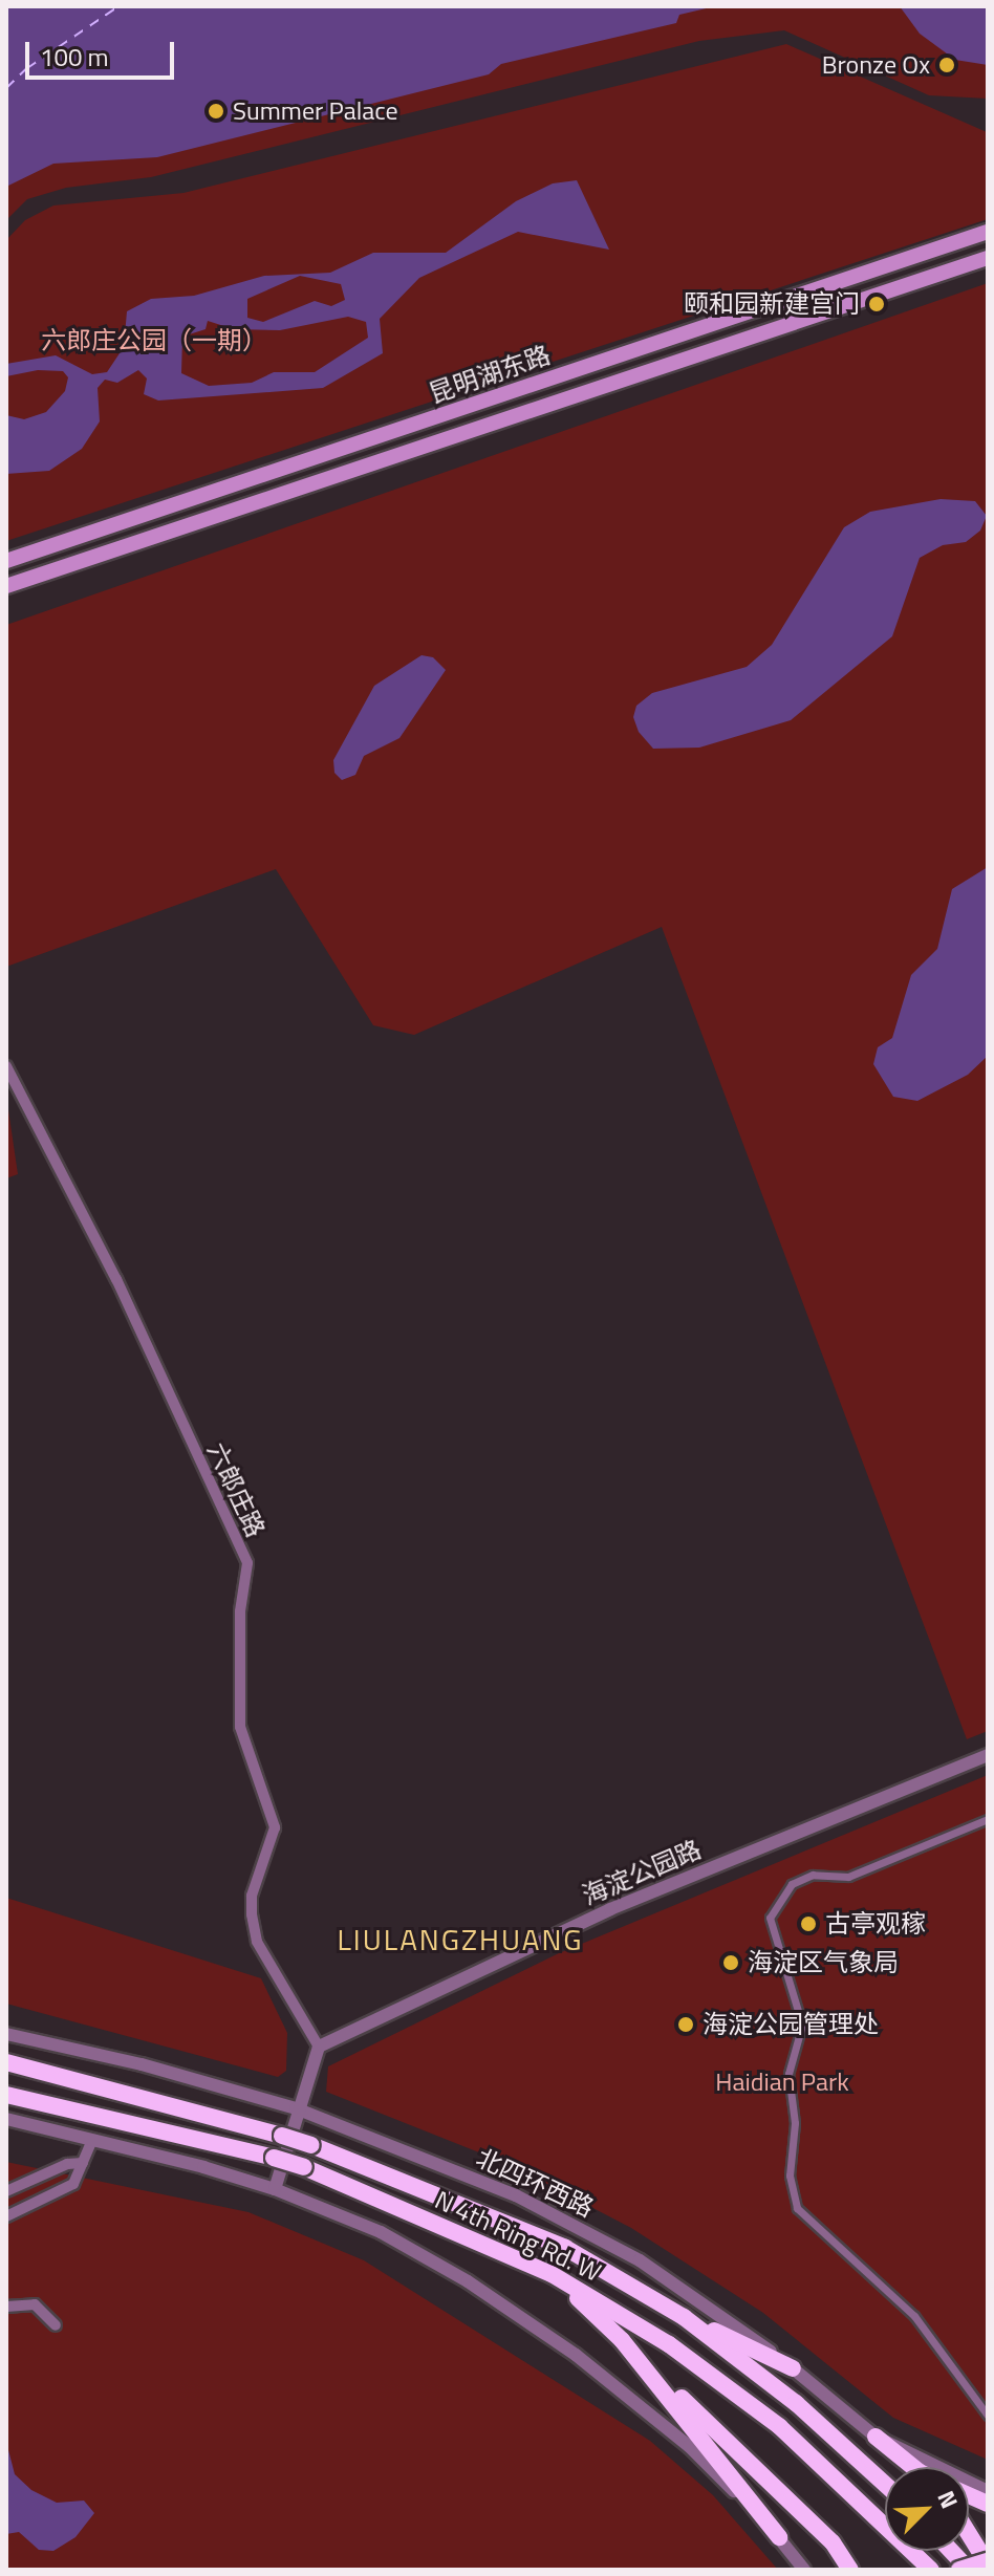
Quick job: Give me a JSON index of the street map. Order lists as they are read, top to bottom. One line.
{"streets":{"highway":["N 4th Ring Rd. W"],"main road":["昆明湖东路"],"street":["六郎庄路","海淀公园路","北四环西路"]},"crossings":[["六郎庄路","海淀公园路"]],"districts":["LIULANGZHUANG"],"parks":["六郎庄公园（一期）","Haidian Park"],"places":["Bronze Ox","Summer Palace","颐和园新建宫门","古亭观稼","海淀区气象局","海淀公园管理处"],"scale_bar":"100 m","north":"top right"}
